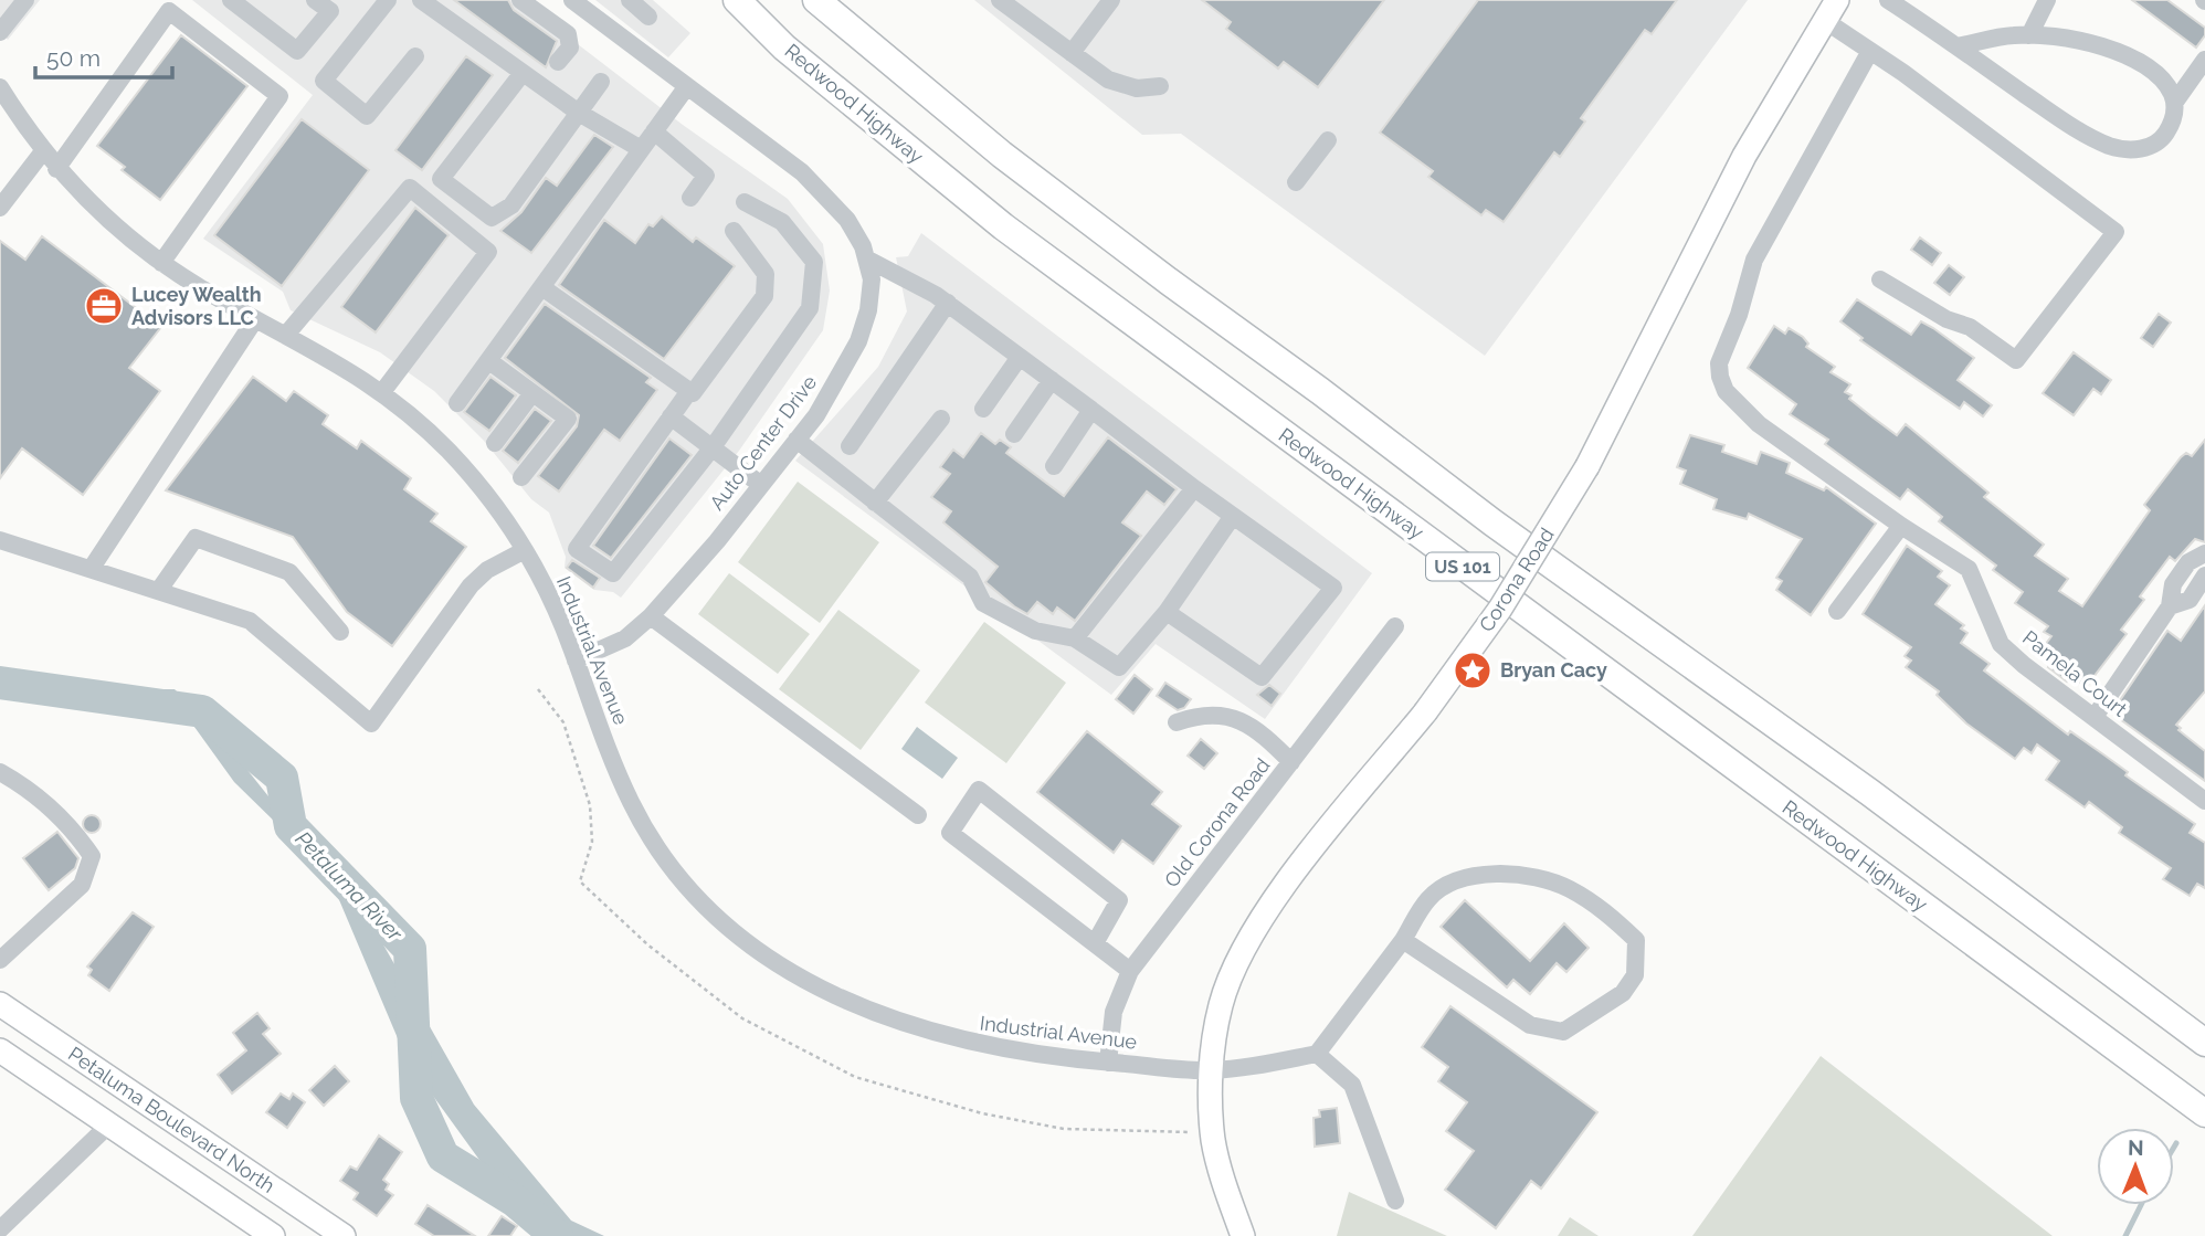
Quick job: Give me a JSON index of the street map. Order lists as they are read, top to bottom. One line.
{"streets":{"highway":["Redwood Highway","US 101"],"main road":["Corona Road","Petaluma Boulevard North"],"street":["Auto Center Drive","Industrial Avenue","Pamela Court","Old Corona Road"]},"crossings":[["Auto Center Drive","Industrial Avenue"],["Corona Road","Industrial Avenue"],["Industrial Avenue","Old Corona Road"]],"water":["Petaluma River"],"places":{"office":["Lucey Wealth Advisors LLC"],"place":["Bryan Cacy"]},"scale_bar":"50 m","north":"top"}
